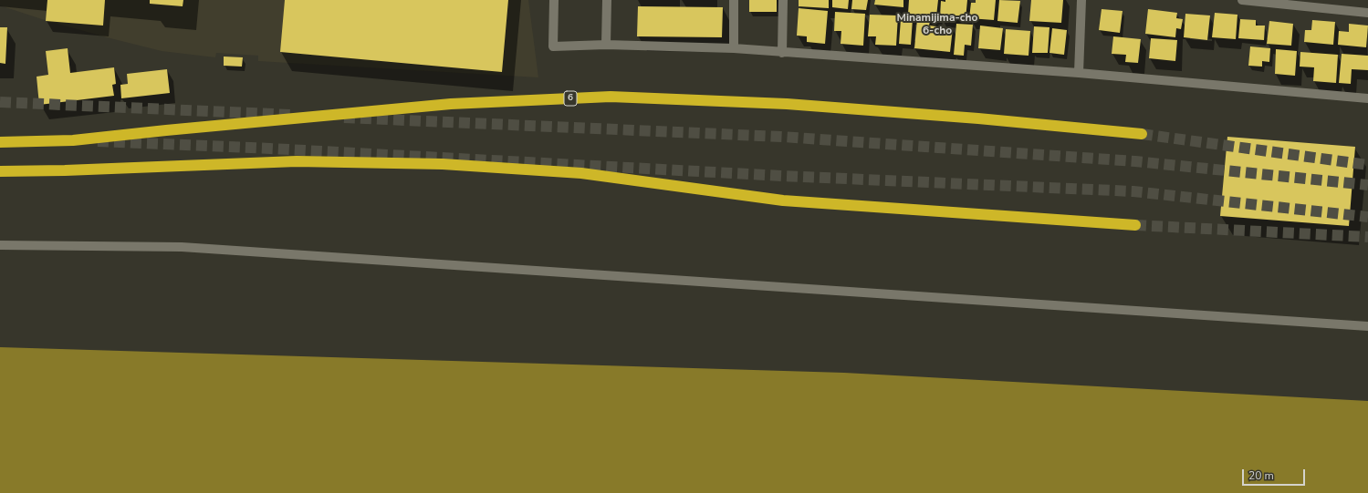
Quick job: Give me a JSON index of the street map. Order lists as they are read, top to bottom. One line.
{"streets":{"highway":["6"]},"districts":["Minamijima-cho 6-cho"],"scale_bar":"20 m"}
